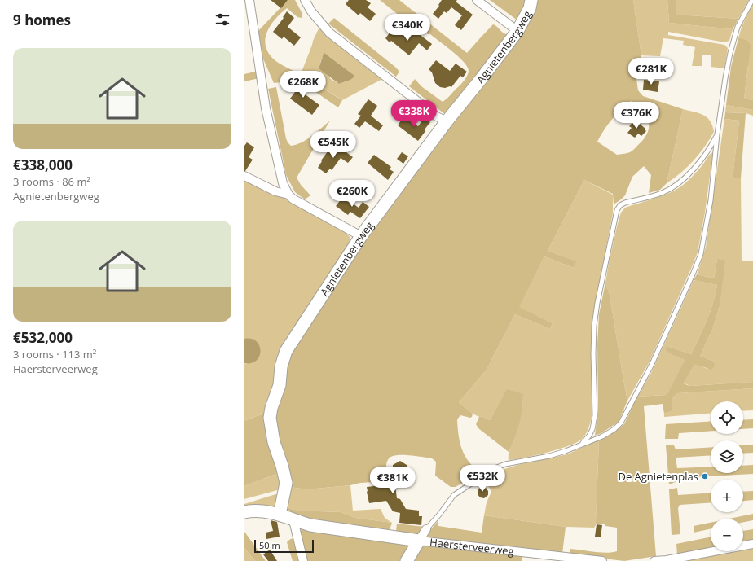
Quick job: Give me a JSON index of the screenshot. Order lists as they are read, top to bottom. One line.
{"streets":{"street":["Agnietenbergweg","Haersterveerweg"]},"crossings":[["Agnietenbergweg","Haersterveerweg"]],"places":["De Agnietenplas"],"scale_bar":"50 m","page":{"heading":"9 homes","price":["€340K","€281K","€268K","€338K","€376K","€545K","€260K","€532K","€381K"],"list":[{"name":"€338,000","note":"3 rooms · 86 m² · Agnietenbergweg"},{"name":"€532,000","note":"3 rooms · 113 m² · Haersterveerweg"}],"map_buttons":["+","−"],"scale":"50 m"}}
